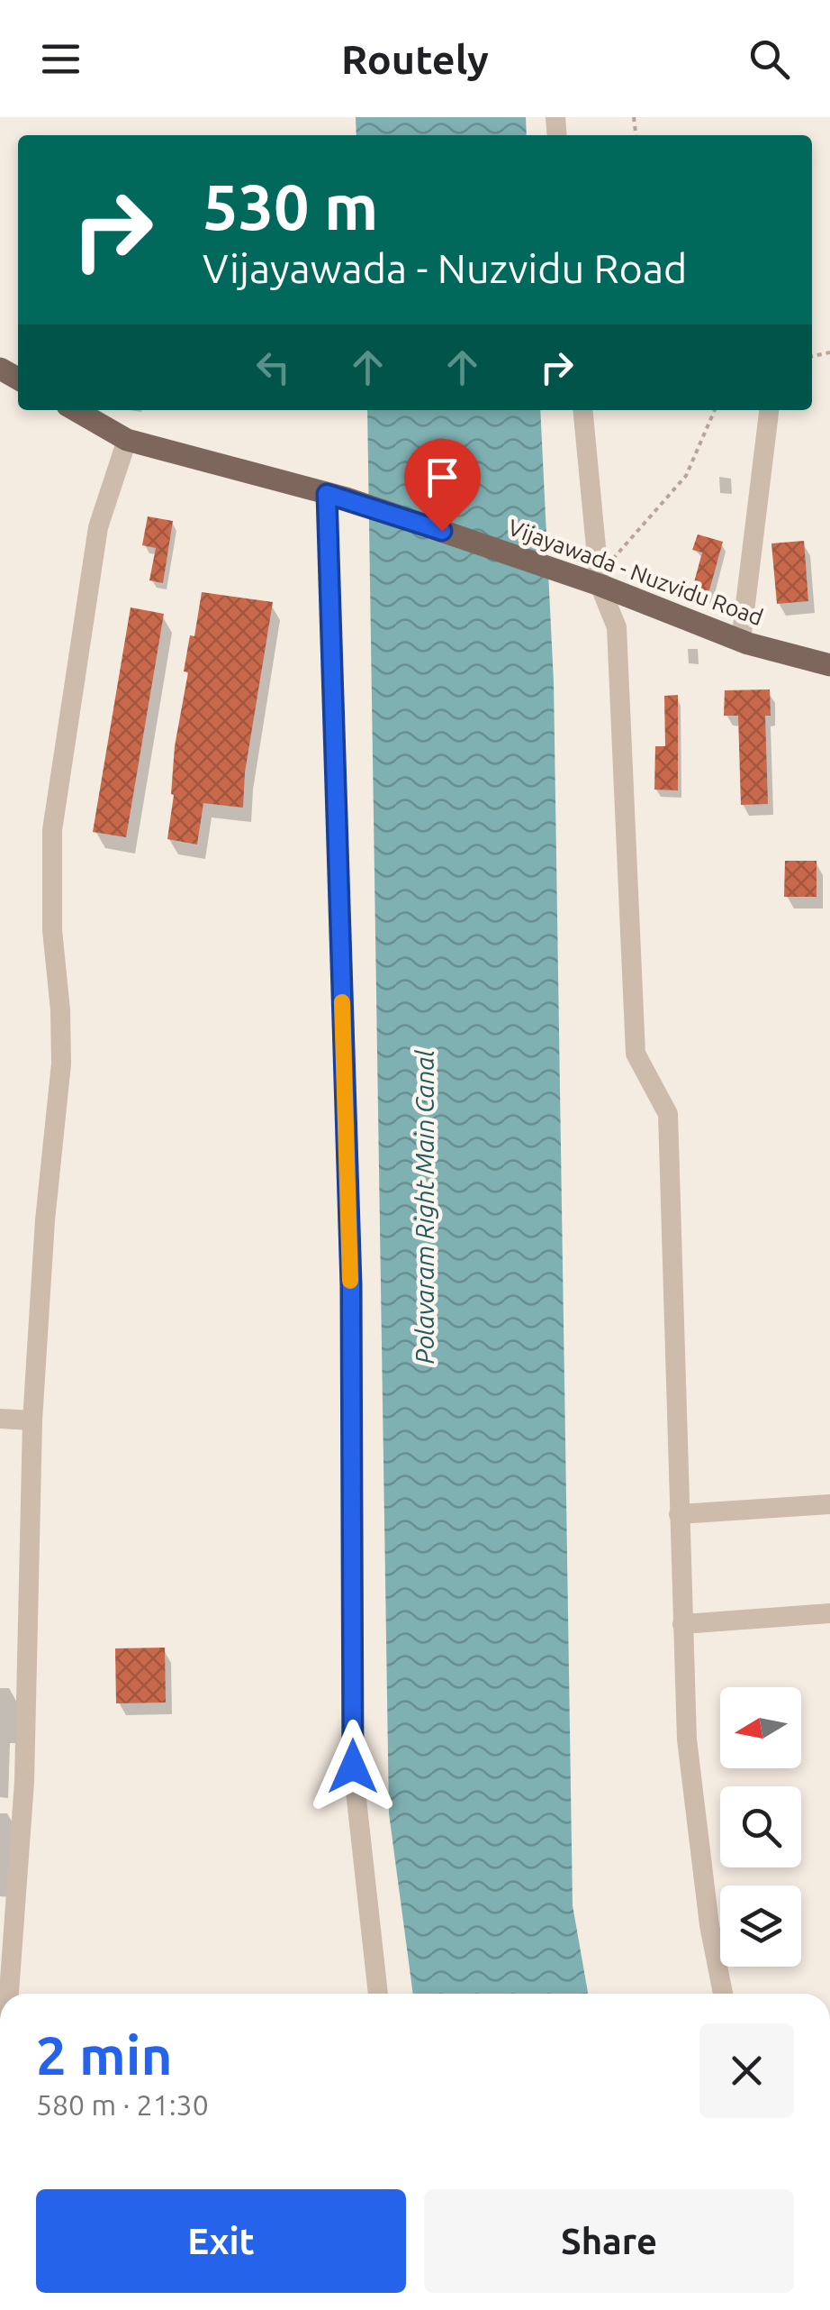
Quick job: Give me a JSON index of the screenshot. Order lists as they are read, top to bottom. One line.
{"streets":{"main road":["Vijayawada - Nuzvidu Road"]},"water":["Polavaram Right Main Canal"],"north":"left","page":{"header":"Routely","turn":["530 m","Vijayawada - Nuzvidu Road"],"heading":["2 min","580 m · 21:30"],"buttons":["Exit","Share"]}}
